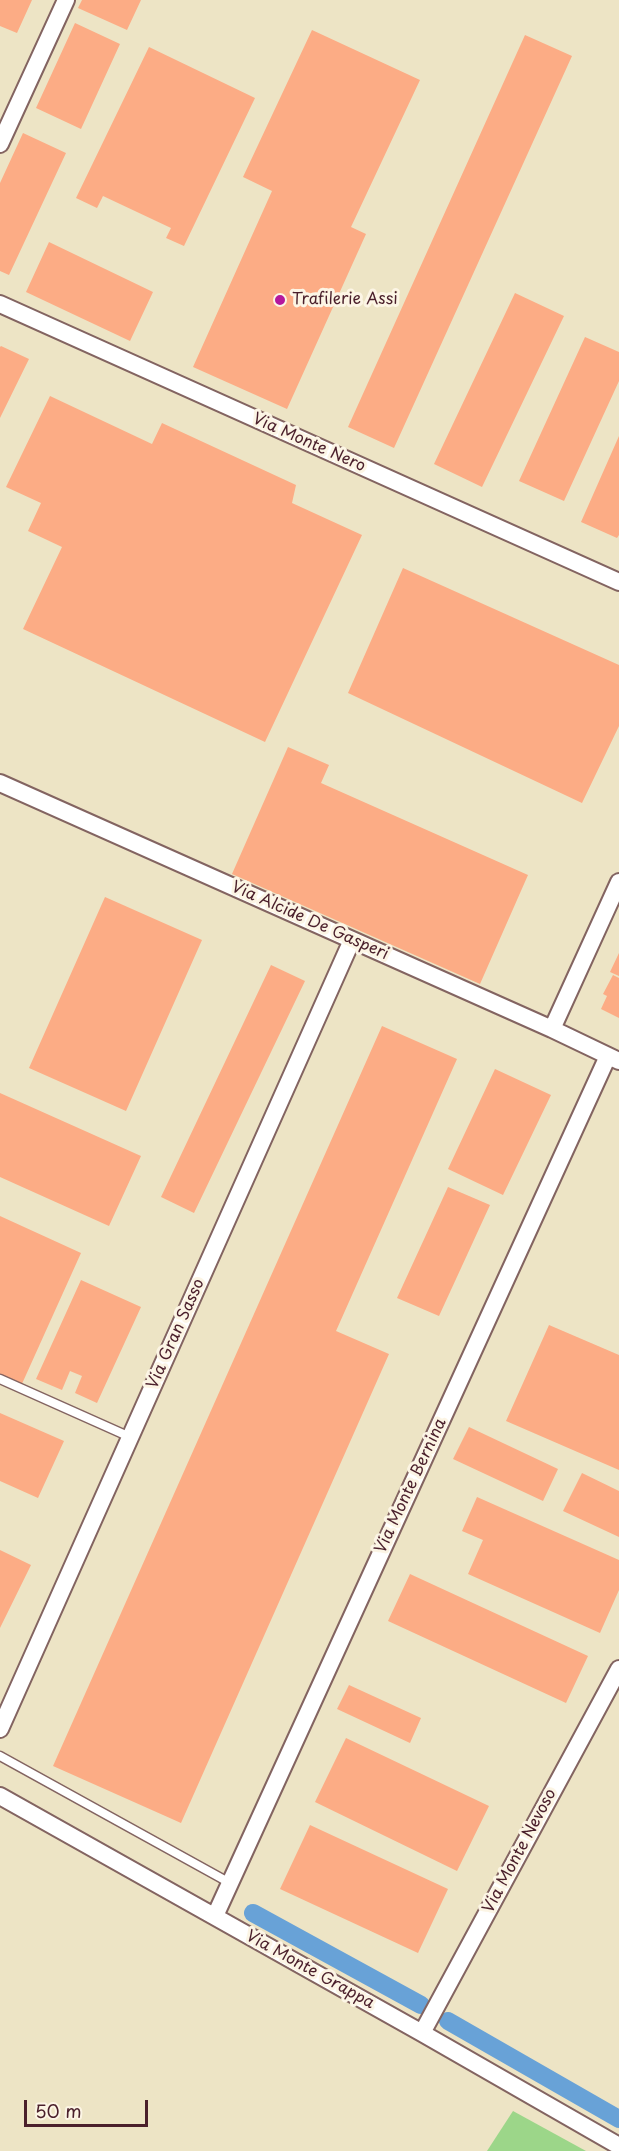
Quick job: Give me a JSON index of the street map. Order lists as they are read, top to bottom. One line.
{"streets":{"street":["Via Monte Nero","Via Alcide De Gasperi","Via Gran Sasso","Via Monte Bernina","Via Monte Nevoso","Via Monte Grappa"]},"crossings":[["Via Alcide De Gasperi","Via Gran Sasso"],["Via Alcide De Gasperi","Via Monte Bernina"],["Via Monte Bernina","Via Monte Grappa"],["Via Monte Nevoso","Via Monte Grappa"]],"places":["Trafilerie Assi"],"scale_bar":"50 m"}
